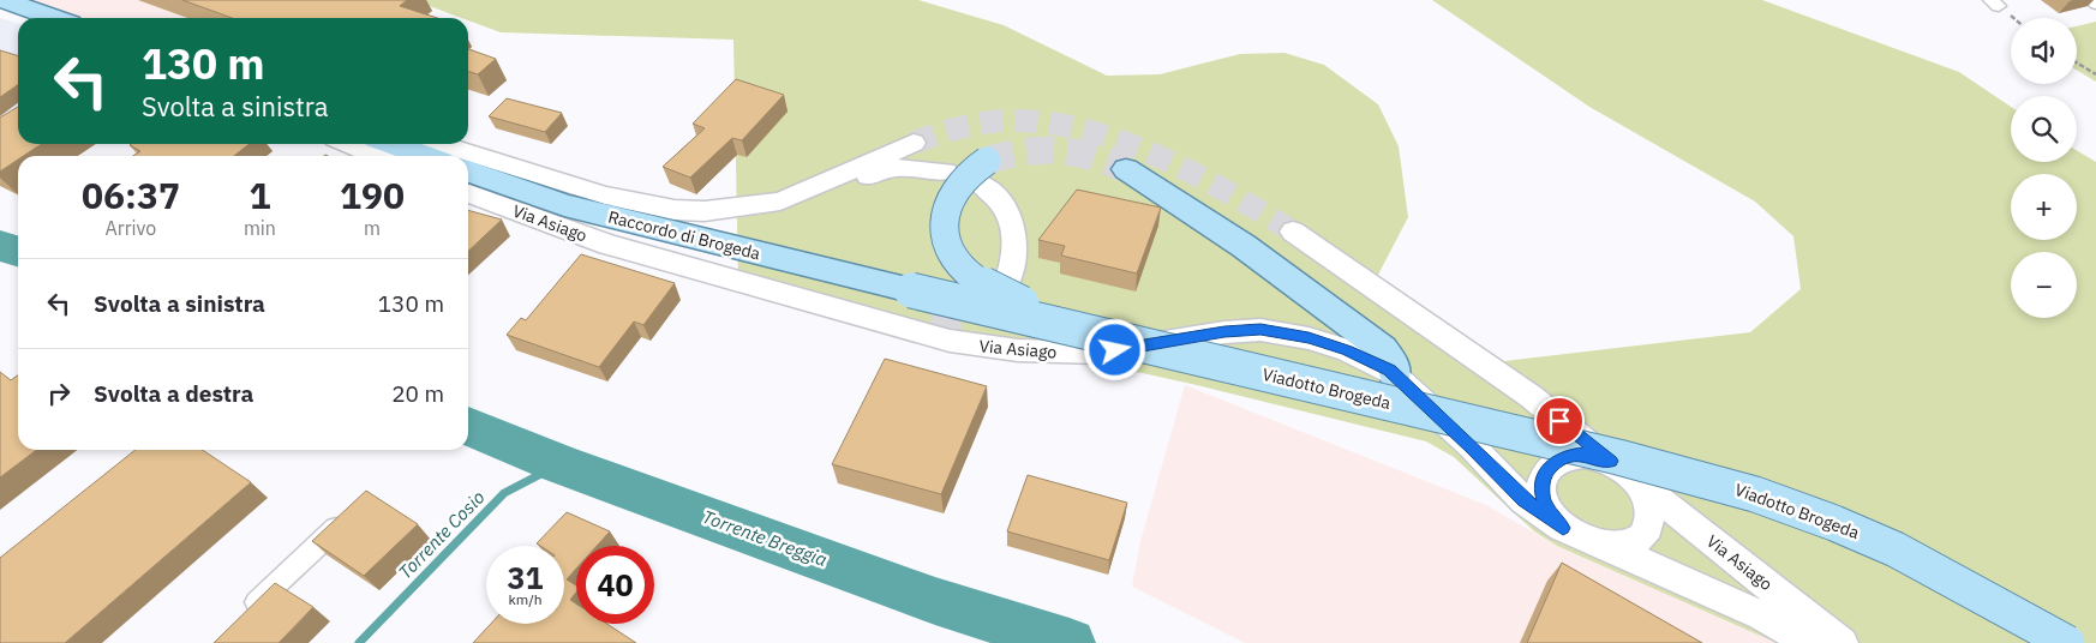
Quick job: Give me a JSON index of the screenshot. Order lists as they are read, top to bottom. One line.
{"streets":{"main road":["Raccordo di Brogeda","Viadotto Brogeda"],"street":["Via Asiago"]},"crossings":[["Raccordo di Brogeda","Viadotto Brogeda"]],"water":["Torrente Cosio","Torrente Breggia"],"page":{"map_buttons":["+","−"],"turn":["130 m","Svolta a sinistra"],"eta":["06:37","Arrivo","1","min","190","m"],"list":[{"name":"Svolta a sinistra","value":"130 m"},{"name":"Svolta a destra","value":"20 m"}],"speed":"31 km/h","limit":"40"}}
